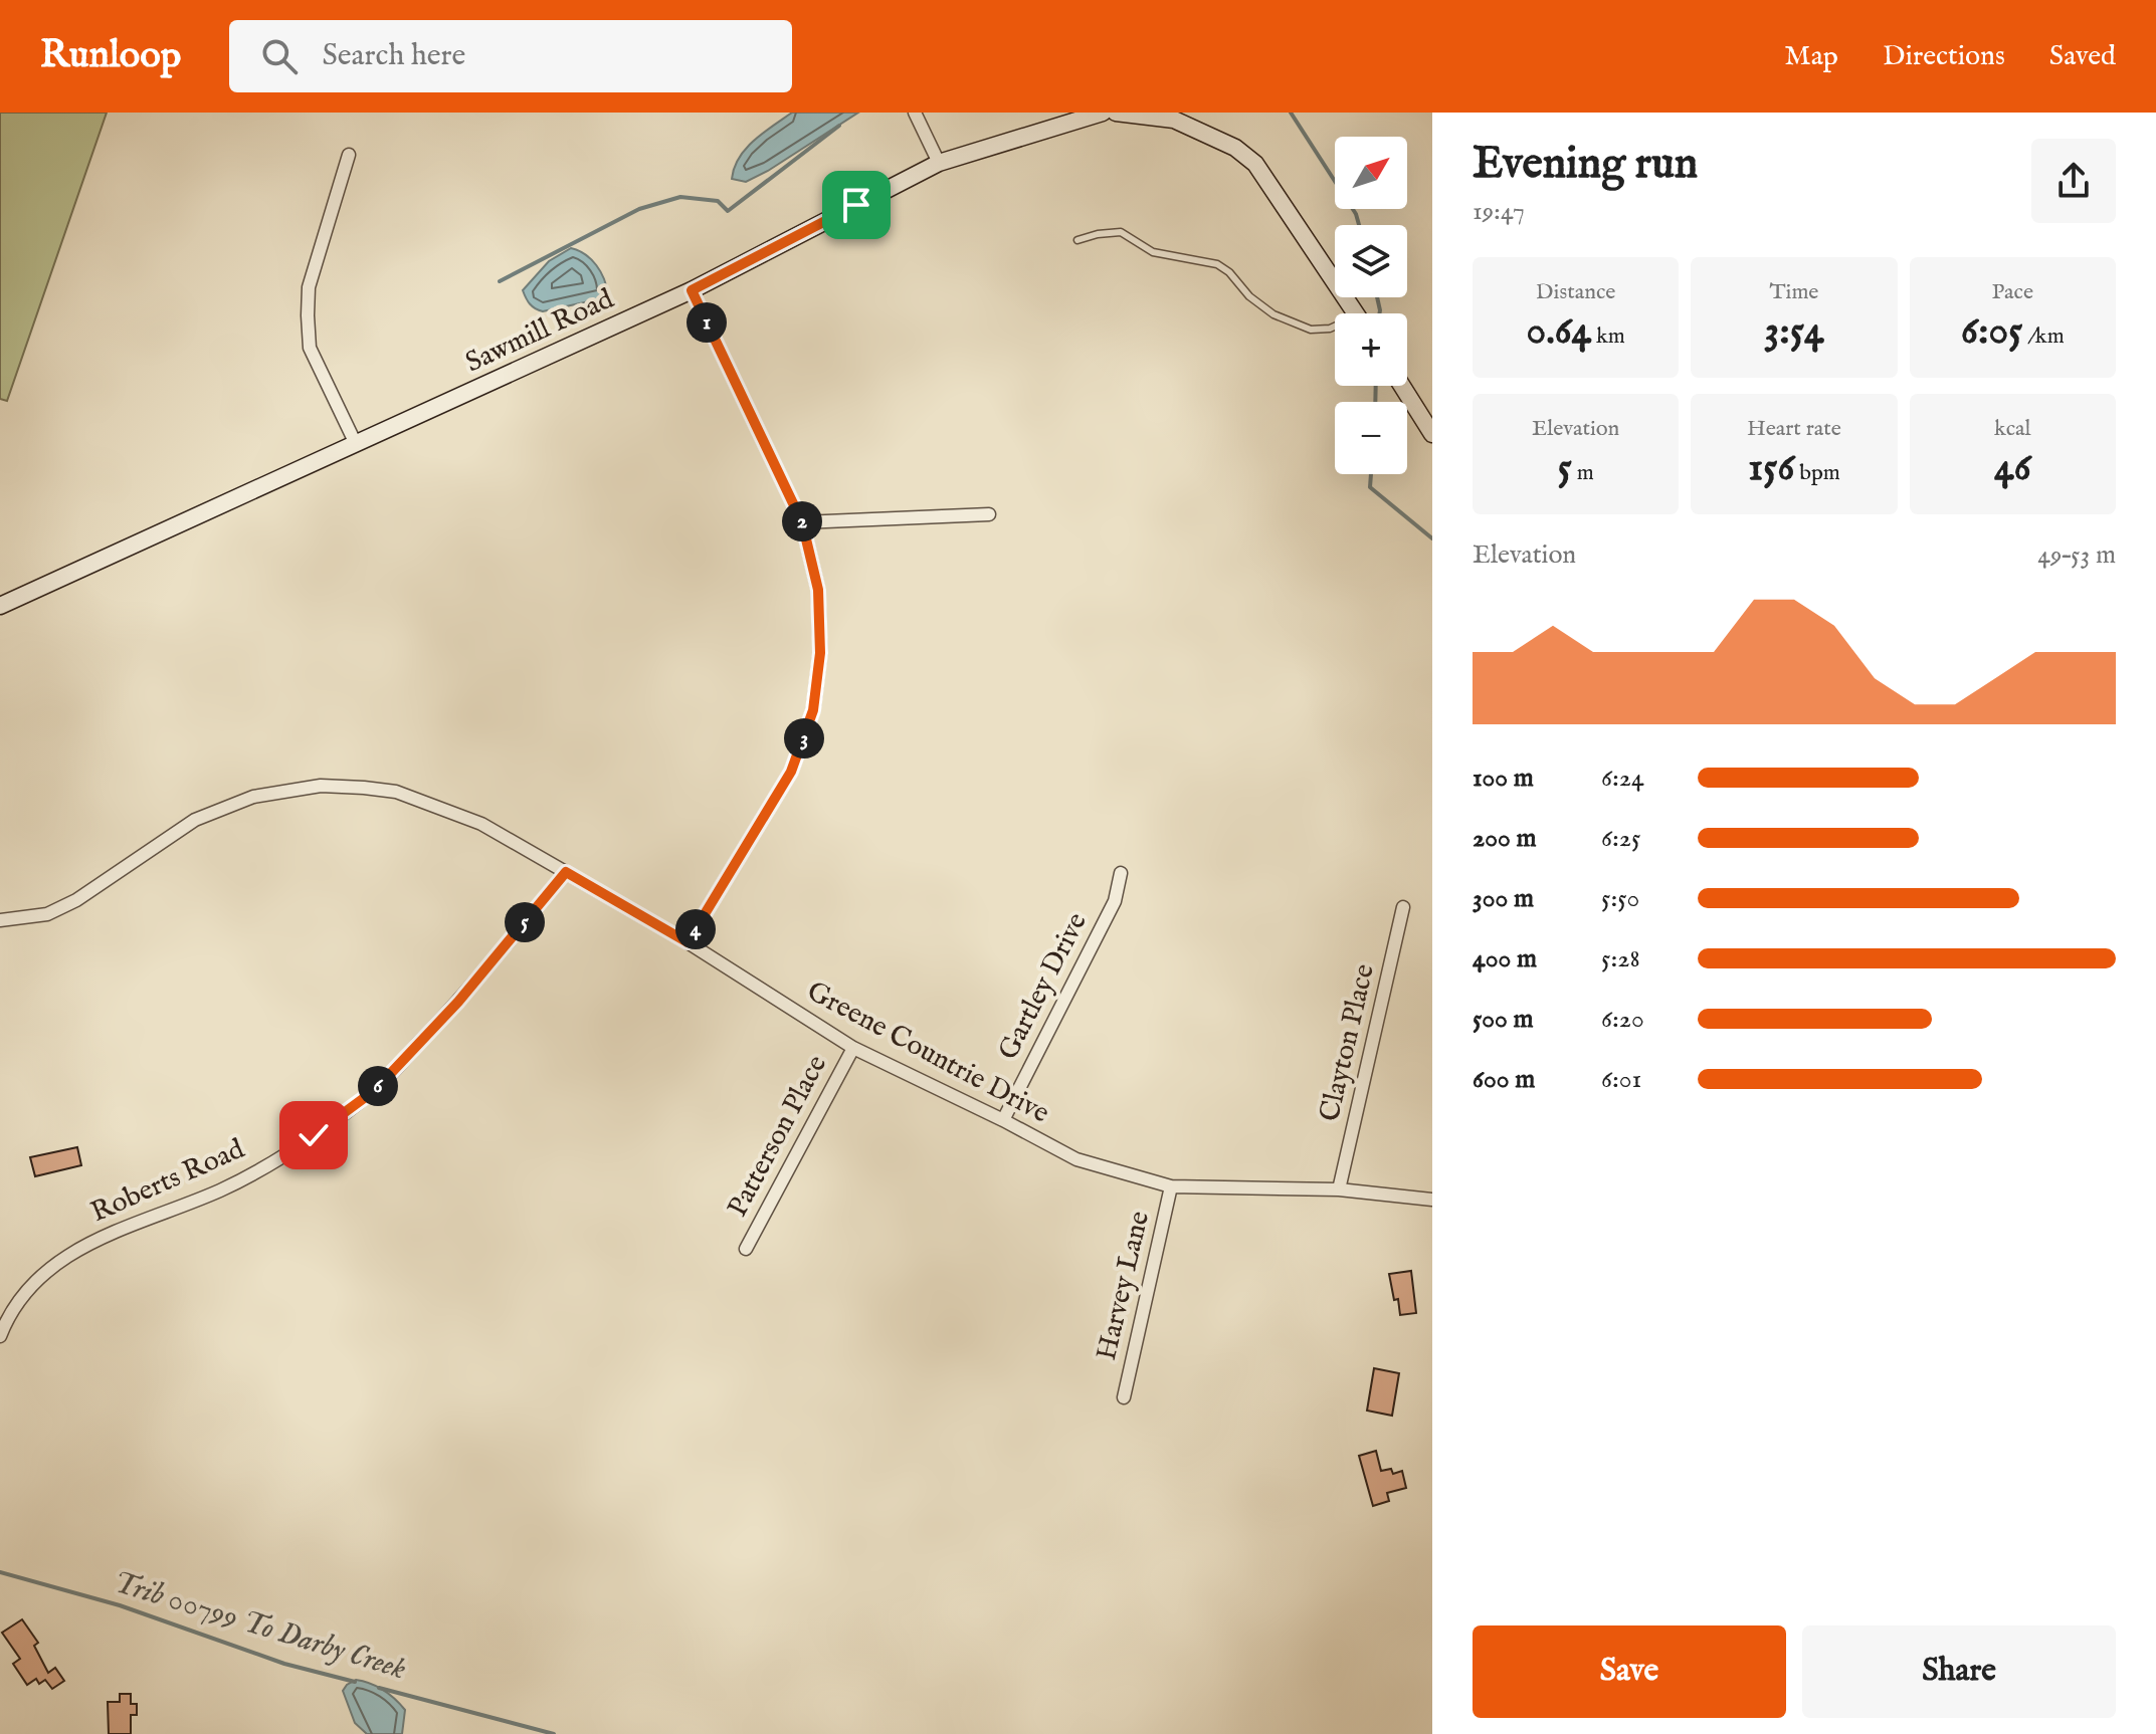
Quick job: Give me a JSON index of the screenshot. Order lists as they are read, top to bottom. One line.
{"streets":{"street":["Sawmill Road","Gartley Drive","Clayton Place","Greene Countrie Drive","Patterson Place","Roberts Road","Harvey Lane"]},"crossings":[["Gartley Drive","Greene Countrie Drive"],["Clayton Place","Greene Countrie Drive"],["Greene Countrie Drive","Patterson Place"],["Greene Countrie Drive","Roberts Road"],["Greene Countrie Drive","Harvey Lane"]],"water":["Trib 00799 To Darby Creek"],"north":"top right","page":{"header":"Runloop","search":"Search here","nav":["Map","Directions","Saved"],"heading":["Evening run","19:47"],"map_buttons":["+","−"],"stats":[["Distance","0.64 km"],["Time","3:54"],["Pace","6:05 /km"],["Elevation","5 m"],["Heart rate","156 bpm"],["kcal","46"]],"pins":["1","2","3","5","4","6"],"chart":["Elevation","49–53 m"],"list":[{"name":"100 m","note":"6:24"},{"name":"200 m","note":"6:25"},{"name":"300 m","note":"5:50"},{"name":"400 m","note":"5:28"},{"name":"500 m","note":"6:20"},{"name":"600 m","note":"6:01"}],"buttons":["Save","Share"]}}
